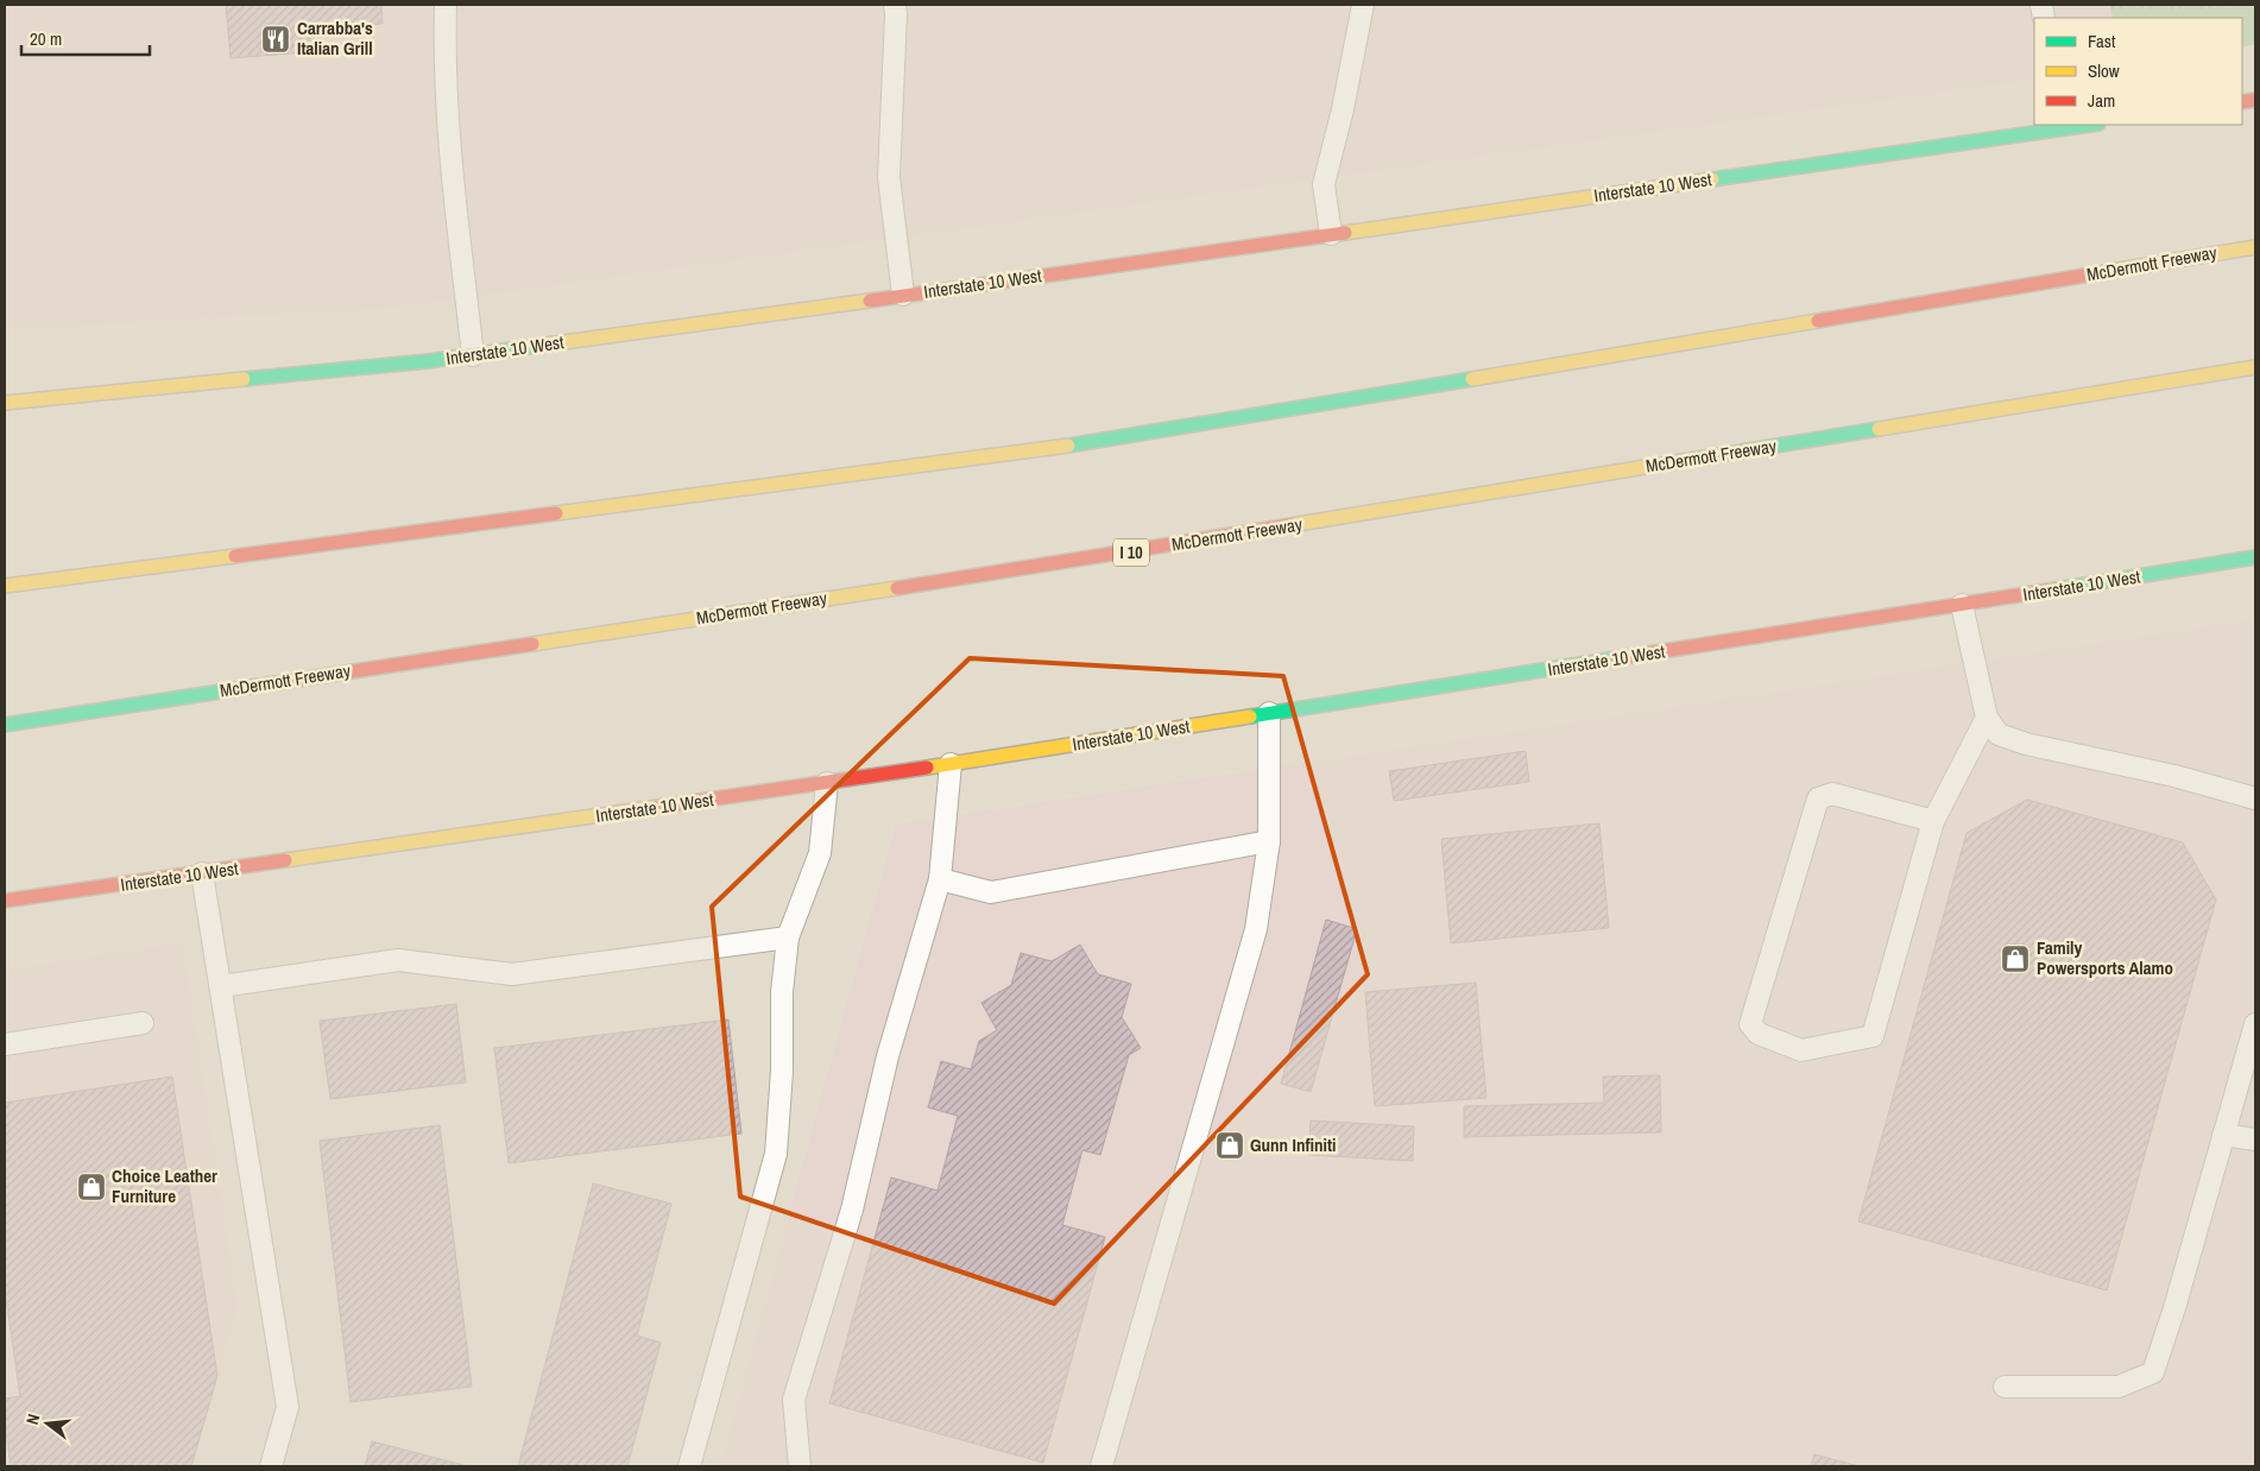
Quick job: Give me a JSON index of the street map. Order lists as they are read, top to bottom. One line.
{"streets":{"main road":["Interstate 10 West","McDermott Freeway","I 10"]},"places":{"restaurant":["Carrabba's Italian Grill"],"shop":["Family Powersports Alamo","Gunn Infiniti","Choice Leather Furniture"]},"legend":["Fast","Slow","Jam"],"scale_bar":"20 m","north":"left"}
